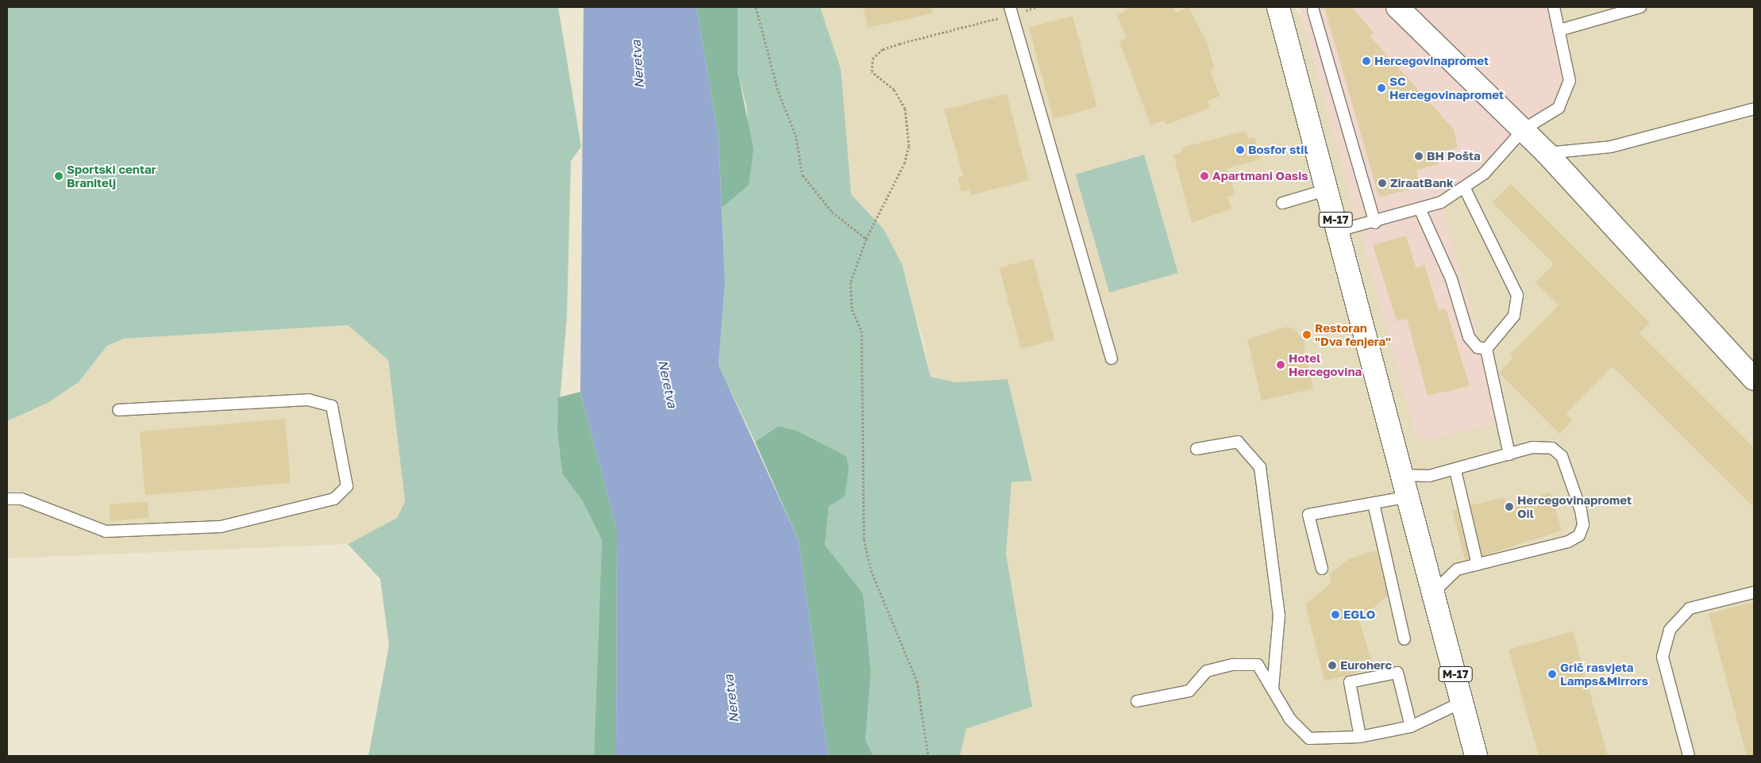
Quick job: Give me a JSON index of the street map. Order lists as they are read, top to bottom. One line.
{"streets":{"main road":["M-17"]},"water":["Neretva"],"places":["Hercegovinapromet","SC Hercegovinapromet","Bosfor stil","BH Pošta","Sportski centar Branitelj","Apartmani Oasis","ZiraatBank","Restoran \"Dva fenjera\"","Hotel Hercegovina","Hercegovinapromet Oil","EGLO","Euroherc","Grič rasvjeta Lamps&Mirrors"]}
